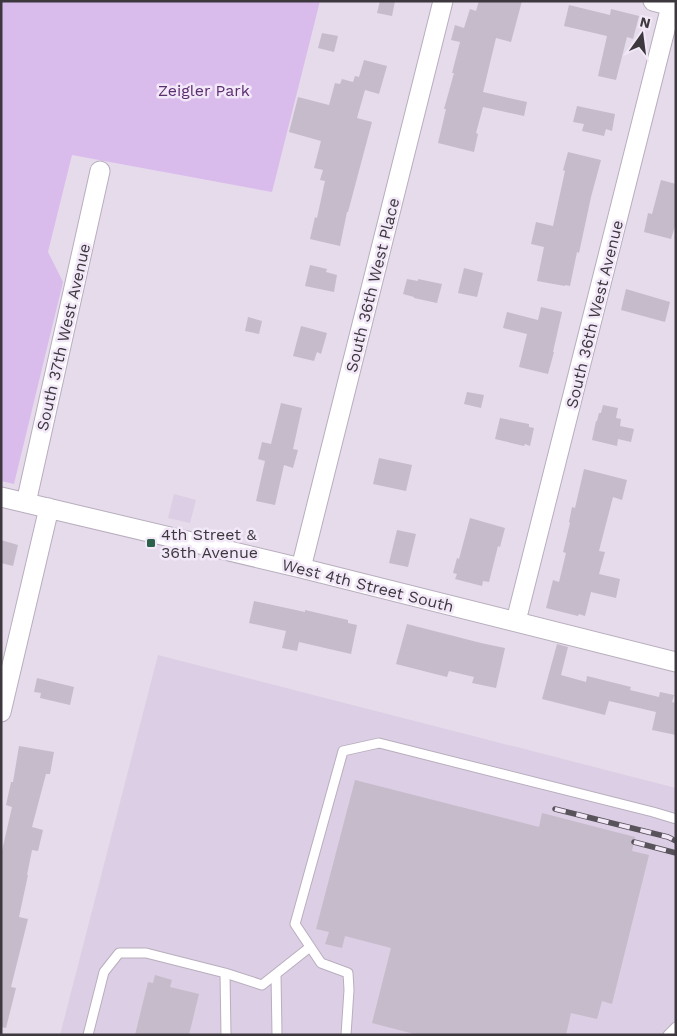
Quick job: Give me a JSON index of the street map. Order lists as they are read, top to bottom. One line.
{"streets":{"street":["South 36th West Place","South 36th West Avenue","South 37th West Avenue","West 4th Street South"]},"crossings":[["South 36th West Place","West 4th Street South"],["South 36th West Avenue","West 4th Street South"],["South 37th West Avenue","West 4th Street South"]],"parks":["Zeigler Park"],"places":{"transit":["4th Street & 36th Avenue"]},"north":"top"}
